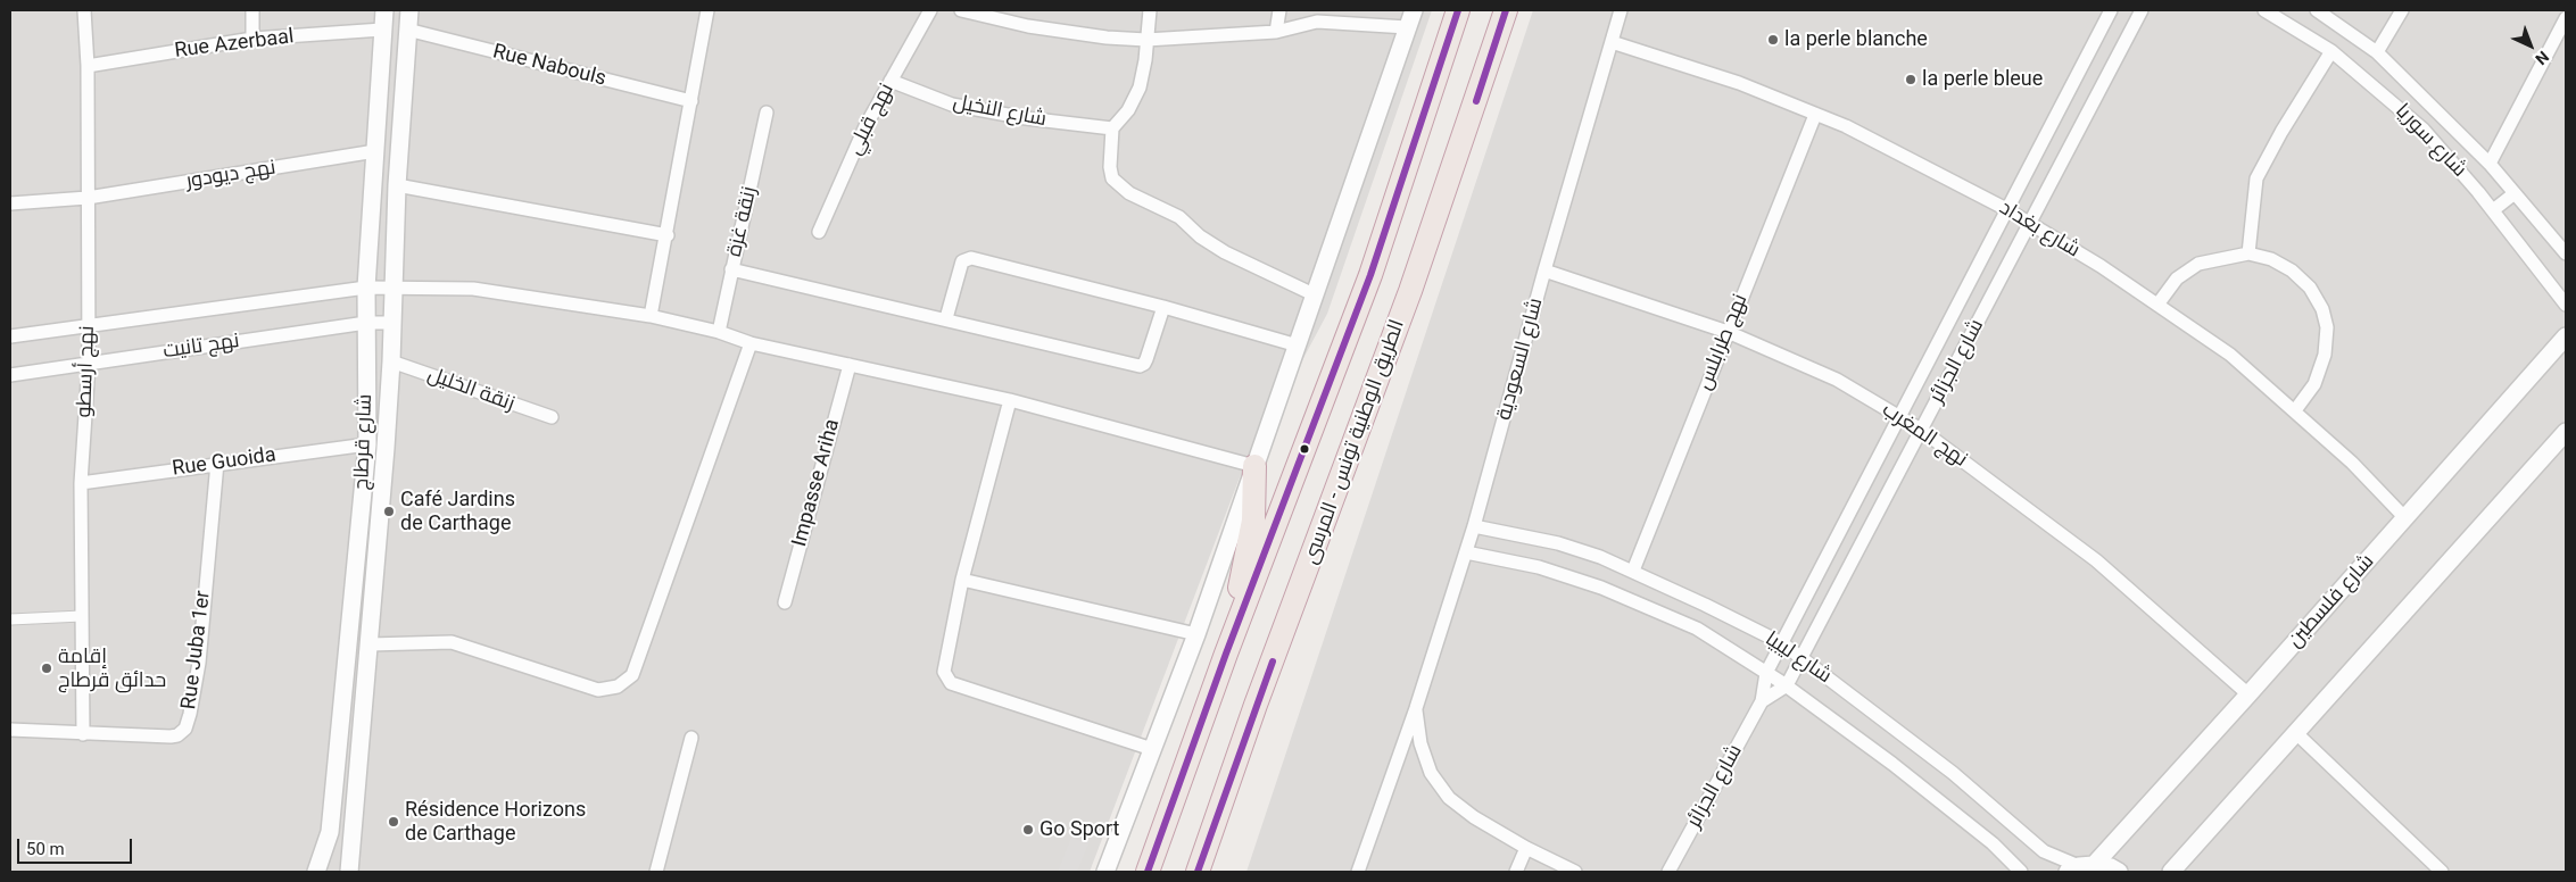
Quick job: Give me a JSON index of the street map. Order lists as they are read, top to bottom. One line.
{"streets":{"highway":["الطريق الوطنية تونس - المرسى"],"street":["Rue Azerbaal","Rue Nabouls","شارع النخيل","نهج قبلي","شارع سوريا","نهج ديودور","زنقة غزة","شارع بغداد","نهج طرابلس","نهج تانيت","شارع السعودية","شارع الجزائر","نهج أرسطو","زنقة الخليل","نهج المغرب","شارع قرطاج","Rue Guoida","Impasse Ariha","شارع فلسطين","Rue Juba 1er","شارع ليبيا"]},"crossings":[["Rue Azerbaal","نهج أرسطو"],["Rue Azerbaal","شارع قرطاج"],["Rue Nabouls","شارع قرطاج"],["شارع النخيل","نهج قبلي"],["نهج ديودور","نهج أرسطو"],["نهج ديودور","شارع قرطاج"],["شارع بغداد","نهج طرابلس"],["شارع بغداد","شارع السعودية"],["شارع بغداد","شارع الجزائر"],["شارع بغداد","شارع فلسطين"],["نهج طرابلس","نهج المغرب"],["نهج طرابلس","شارع ليبيا"],["نهج تانيت","نهج أرسطو"],["نهج تانيت","شارع قرطاج"],["شارع السعودية","نهج المغرب"],["شارع السعودية","شارع ليبيا"],["شارع الجزائر","نهج المغرب"],["شارع الجزائر","شارع ليبيا"],["نهج أرسطو","Rue Guoida"],["نهج أرسطو","Rue Juba 1er"],["زنقة الخليل","شارع قرطاج"],["نهج المغرب","شارع فلسطين"],["شارع قرطاج","Rue Guoida"],["Rue Guoida","Rue Juba 1er"],["شارع فلسطين","شارع ليبيا"]],"places":["la perle blanche","la perle bleue","Café Jardins de Carthage","إقامة حدائق قرطاج","Résidence Horizons de Carthage","Go Sport"],"scale_bar":"50 m","north":"bottom right"}
